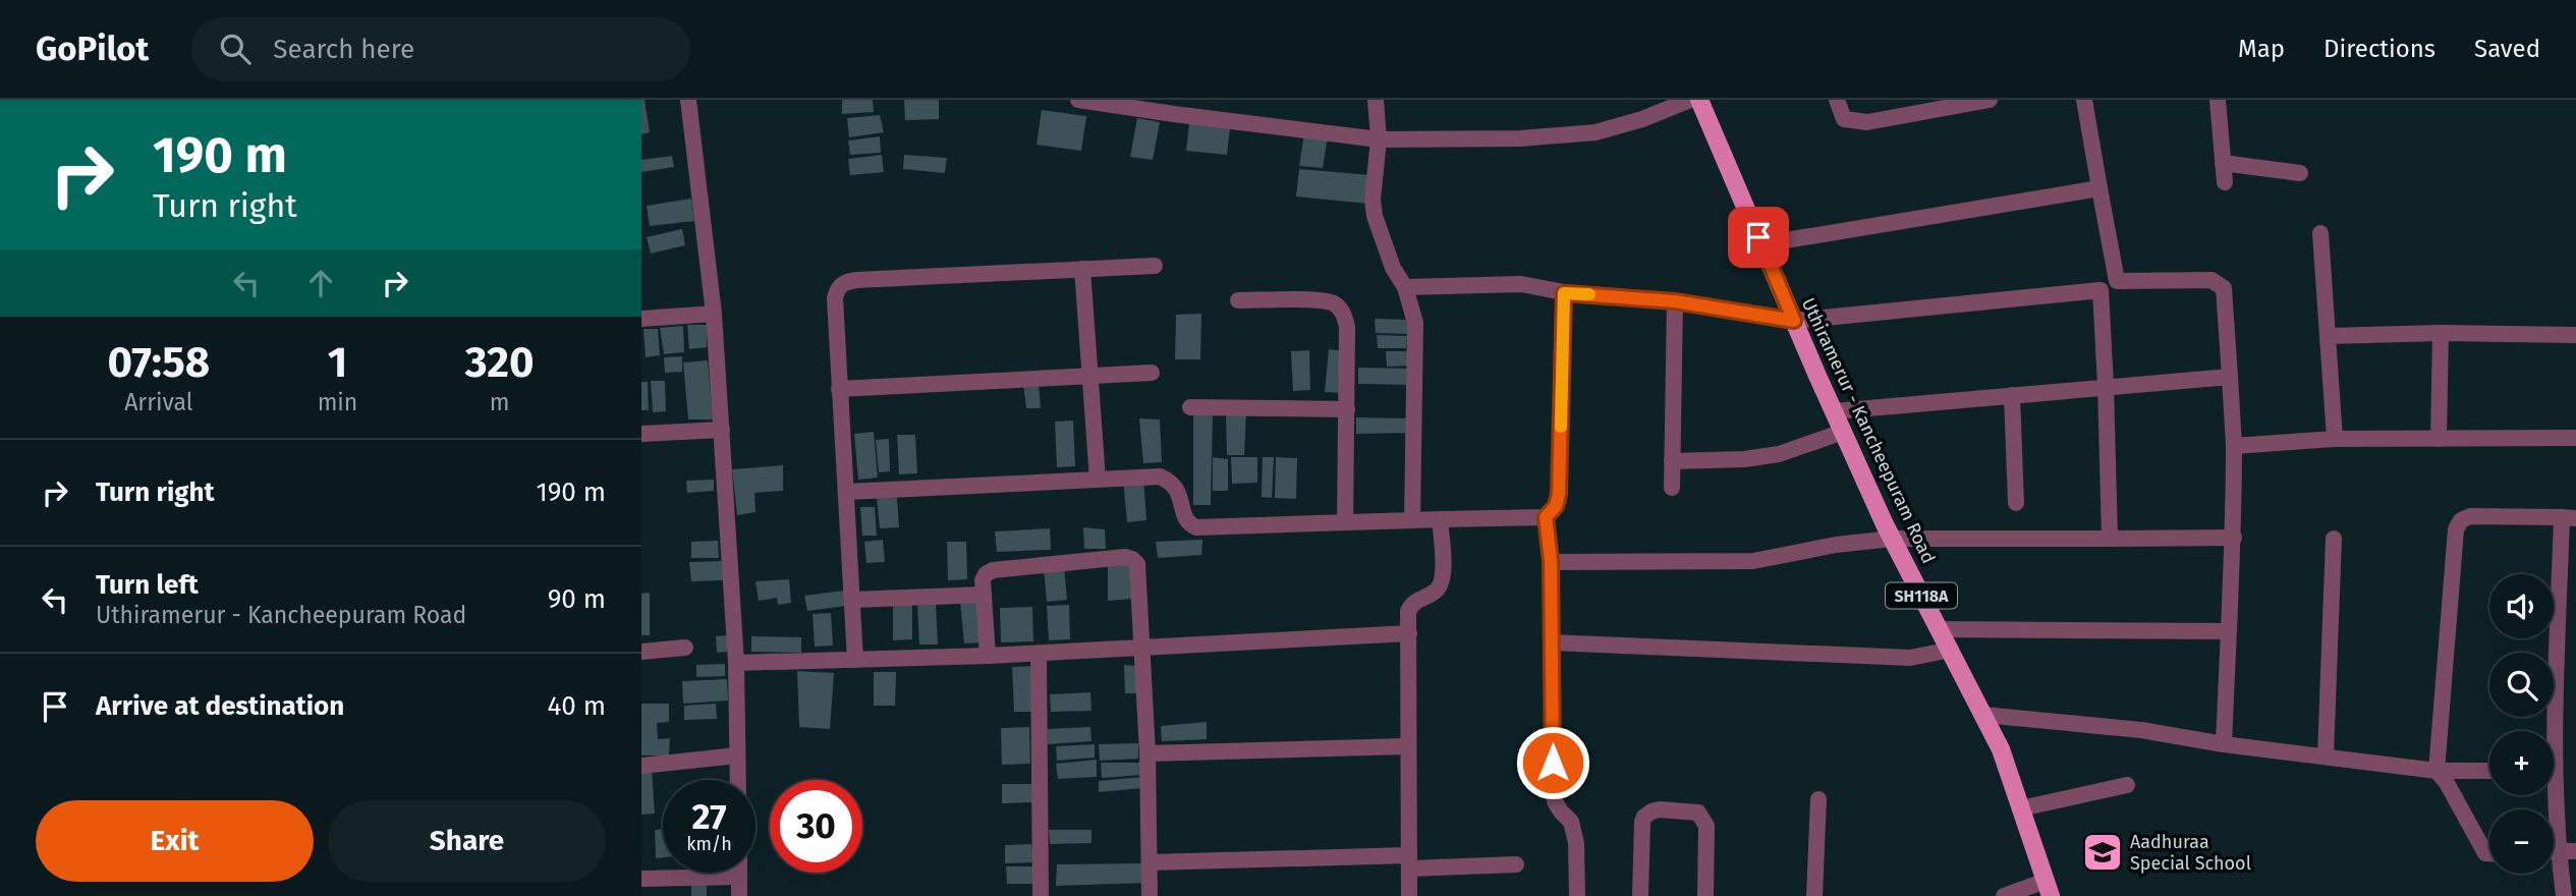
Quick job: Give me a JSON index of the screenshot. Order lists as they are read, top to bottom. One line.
{"streets":{"main road":["Uthiramerur - Kancheepuram Road","SH118A"]},"places":{"school or university":["Aadhuraa Special School"]},"page":{"header":"GoPilot","search":"Search here","nav":["Map","Directions","Saved"],"turn":["190 m","Turn right"],"eta":["07:58","Arrival","1","min","320","m"],"list":[{"name":"Turn right","value":"190 m"},{"name":"Turn left","note":"Uthiramerur - Kancheepuram Road","value":"90 m"},{"name":"Arrive at destination","value":"40 m"}],"map_buttons":["+","−"],"speed":"27 km/h","limit":"30","buttons":["Exit","Share"]}}
